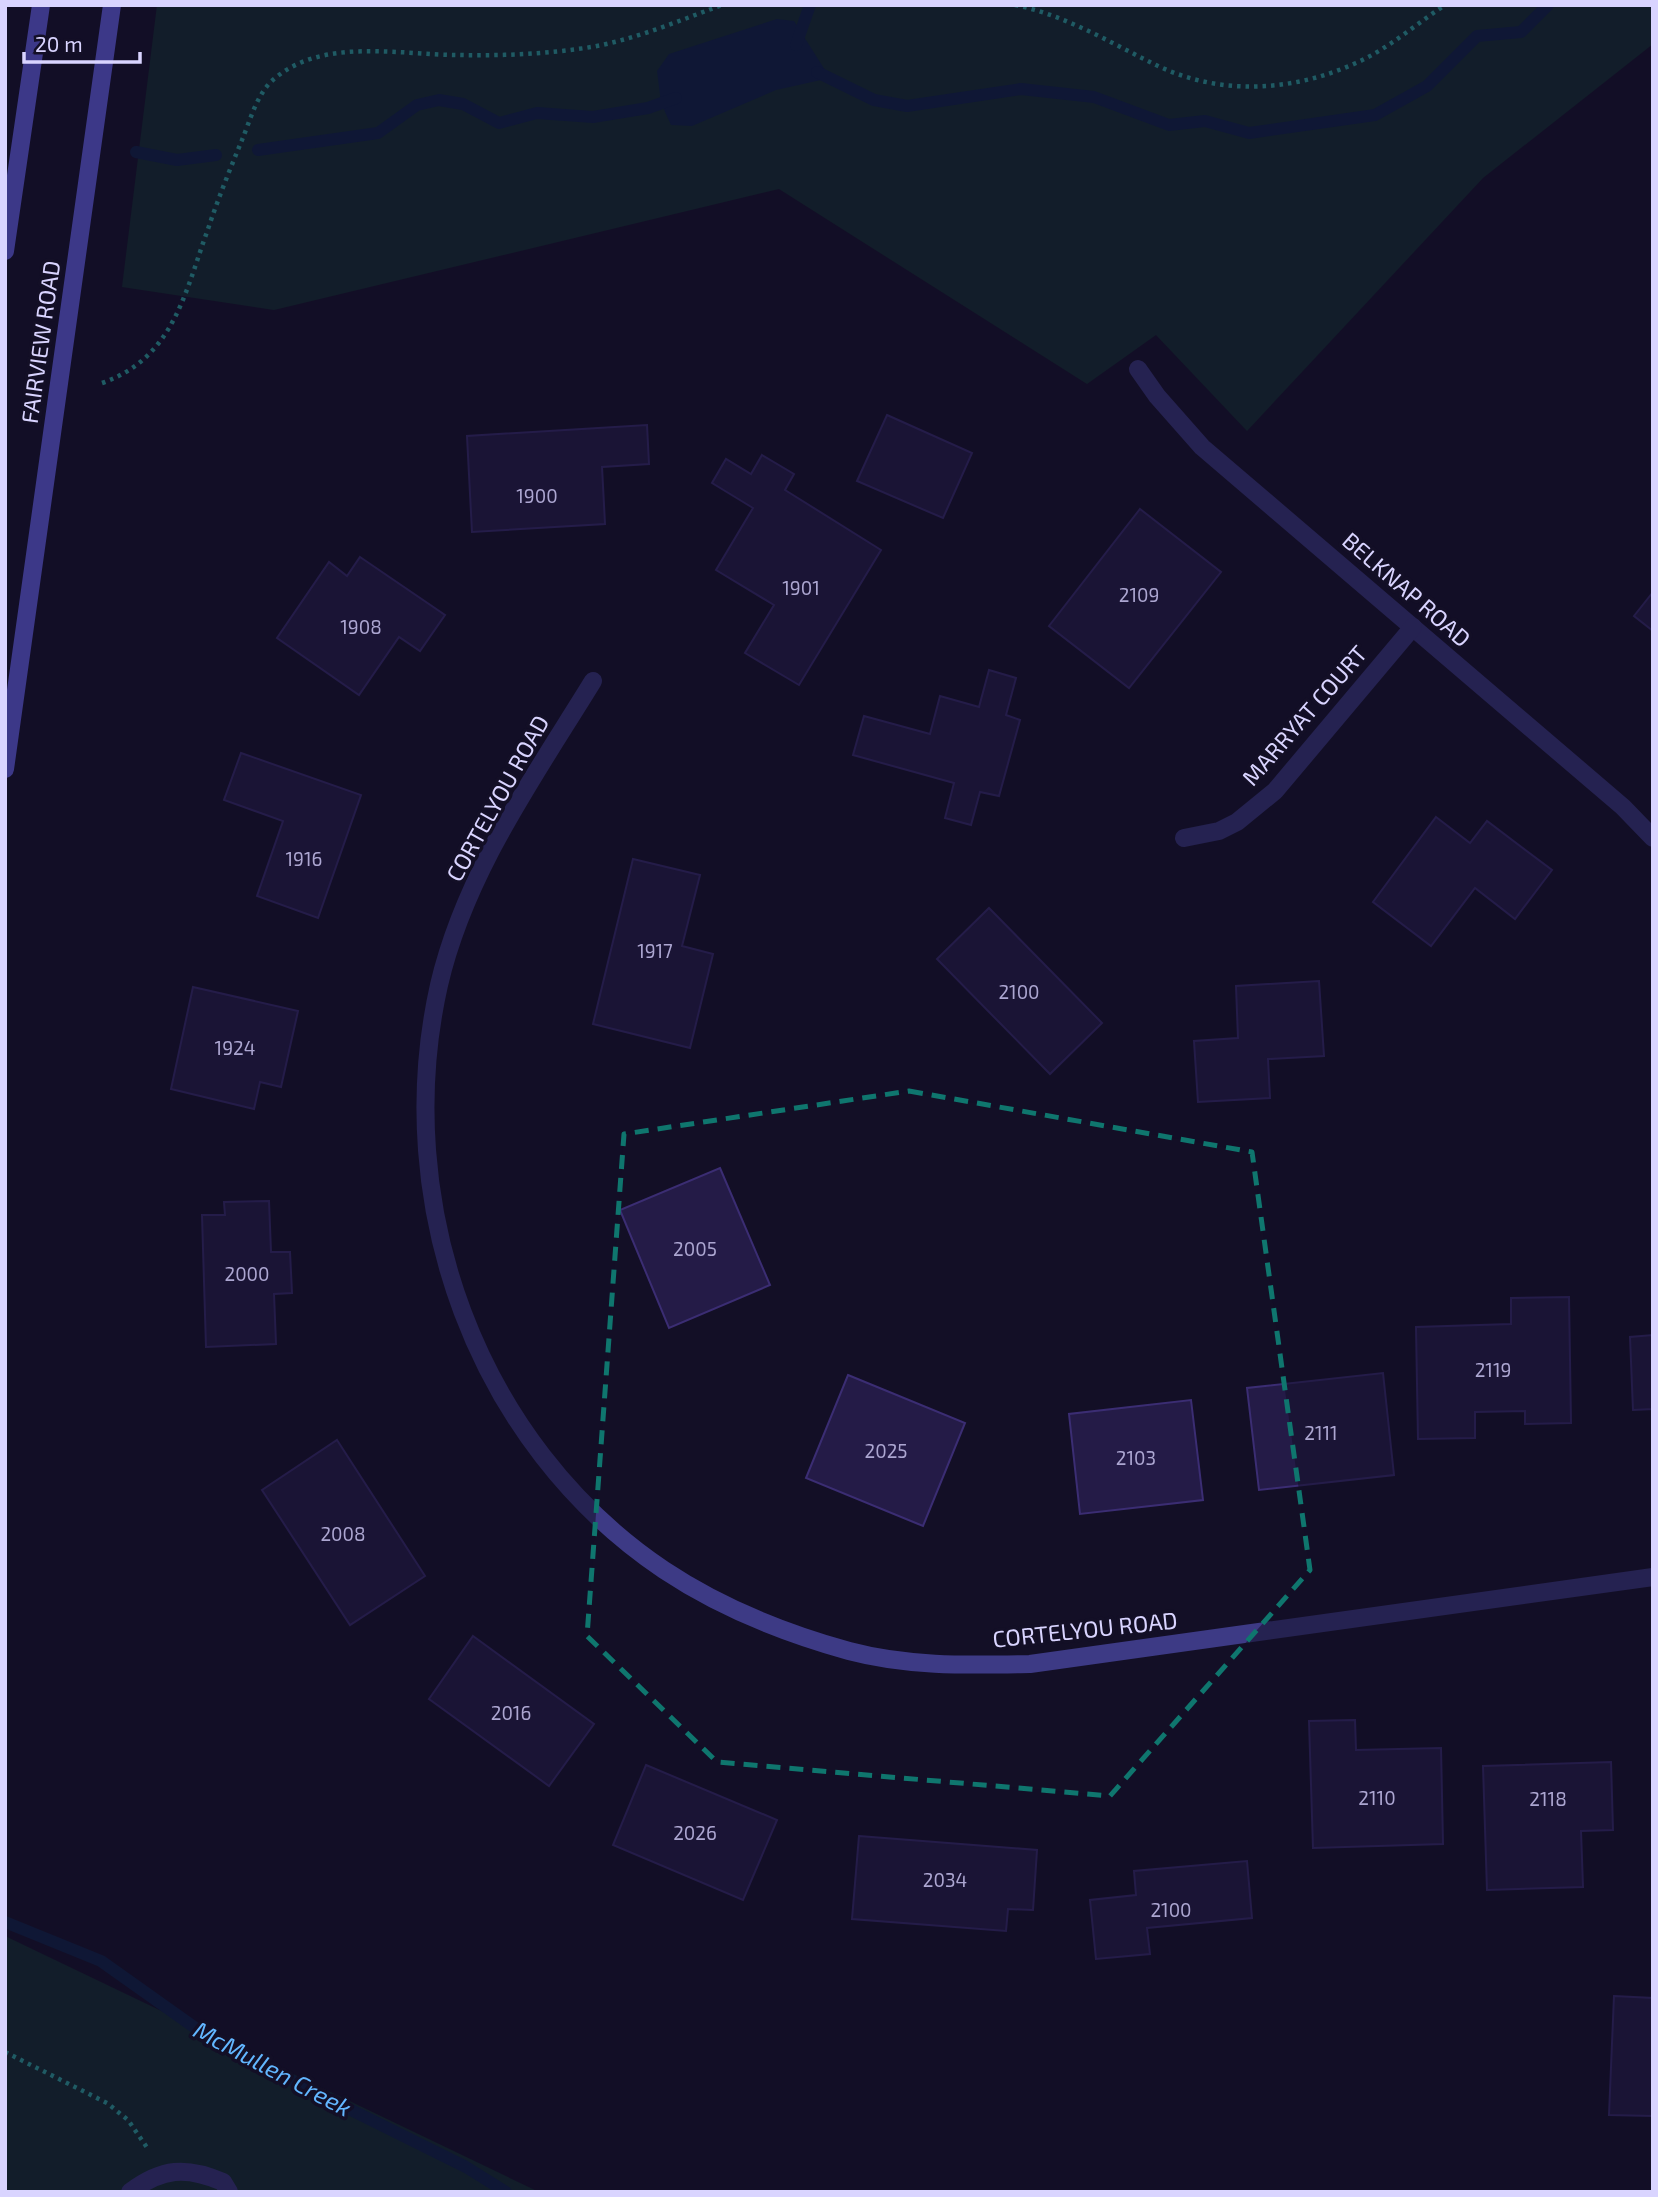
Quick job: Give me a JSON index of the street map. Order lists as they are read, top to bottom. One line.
{"streets":{"main road":["FAIRVIEW ROAD"],"street":["BELKNAP ROAD","MARRYAT COURT","CORTELYOU ROAD"]},"crossings":[["BELKNAP ROAD","MARRYAT COURT"]],"water":["McMullen Creek"],"house_numbers":["1900","1901","2109","1908","1916","1917","2100","1924","2005","2000","2119","2111","2025","2103","2008","2016","2110","2118","2026","2034","2100"],"scale_bar":"20 m"}
